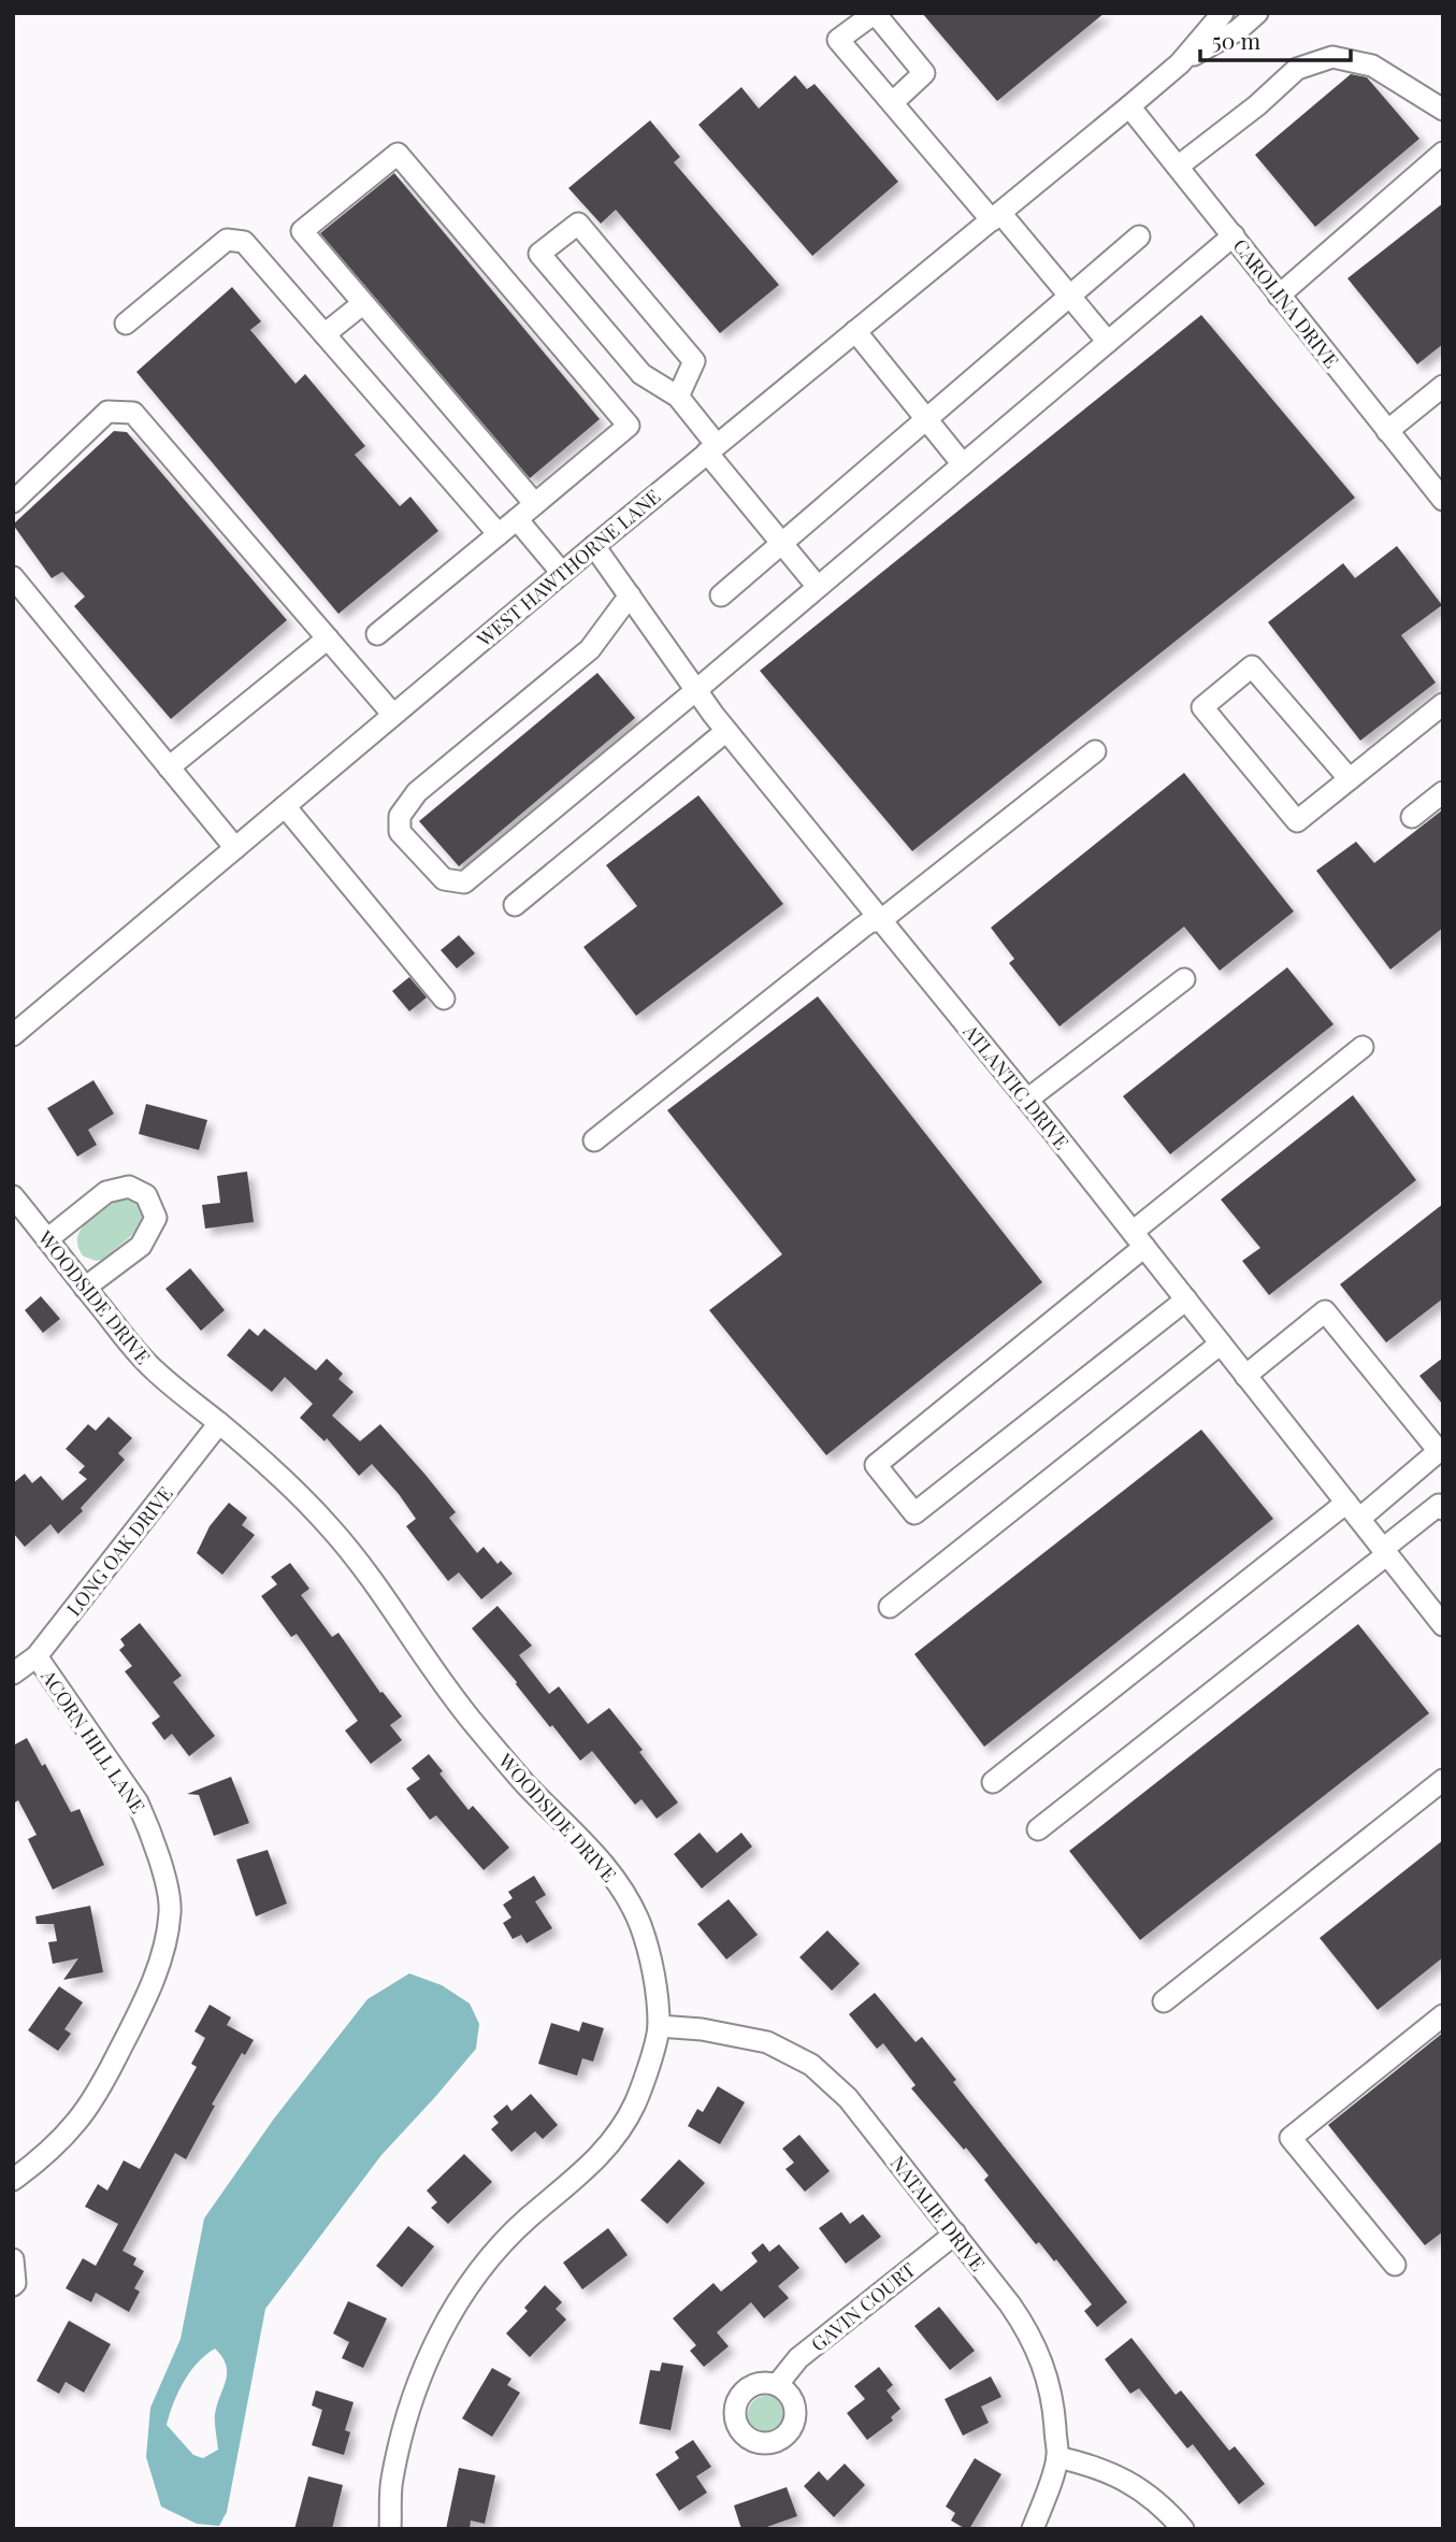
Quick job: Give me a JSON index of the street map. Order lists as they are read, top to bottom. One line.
{"streets":{"street":["CAROLINA DRIVE","WEST HAWTHORNE LANE","ATLANTIC DRIVE","WOODSIDE DRIVE","LONG OAK DRIVE","ACORN HILL LANE","NATALIE DRIVE","GAVIN COURT"]},"crossings":[["CAROLINA DRIVE","WEST HAWTHORNE LANE"],["WEST HAWTHORNE LANE","ATLANTIC DRIVE"],["WOODSIDE DRIVE","LONG OAK DRIVE"],["WOODSIDE DRIVE","NATALIE DRIVE"],["LONG OAK DRIVE","ACORN HILL LANE"],["NATALIE DRIVE","GAVIN COURT"]],"scale_bar":"50 m"}
